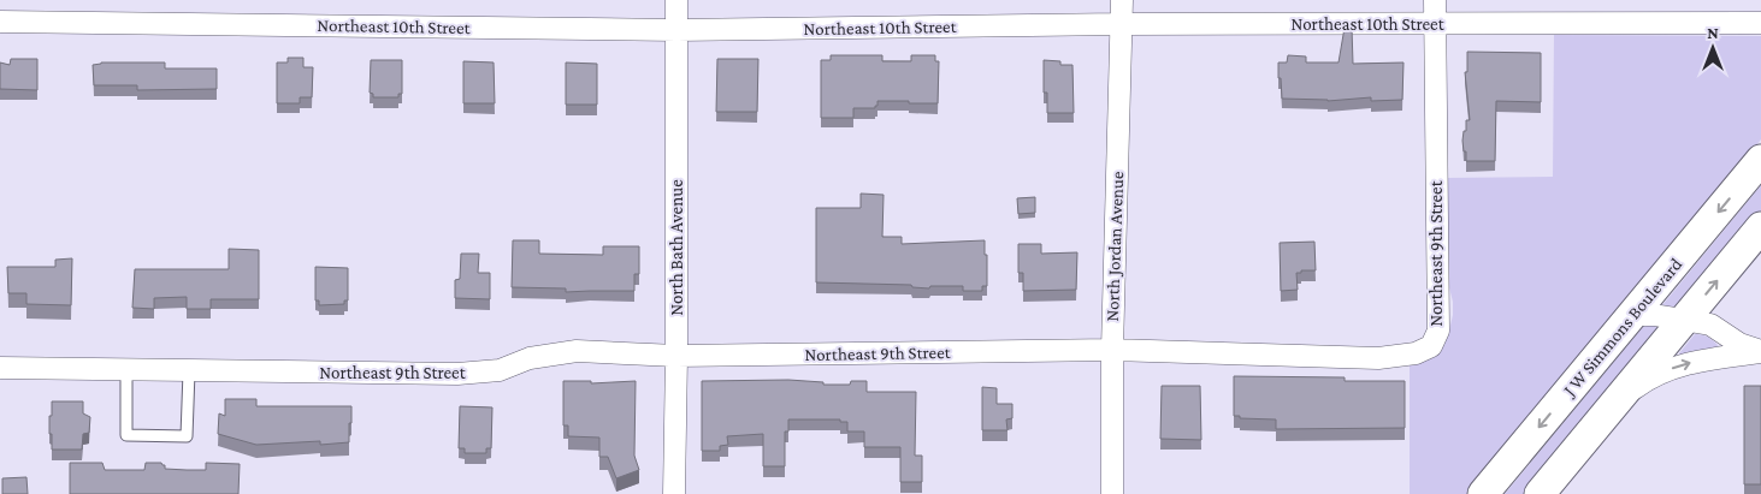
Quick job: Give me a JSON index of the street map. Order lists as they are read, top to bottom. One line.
{"streets":{"main road":["J W Simmons Boulevard"],"street":["Northeast 10th Street","North Jordan Avenue","North Bath Avenue","Northeast 9th Street"]},"crossings":[["Northeast 10th Street","North Jordan Avenue"],["Northeast 10th Street","North Bath Avenue"],["Northeast 10th Street","Northeast 9th Street"],["North Jordan Avenue","Northeast 9th Street"],["North Bath Avenue","Northeast 9th Street"]],"north":"top"}
